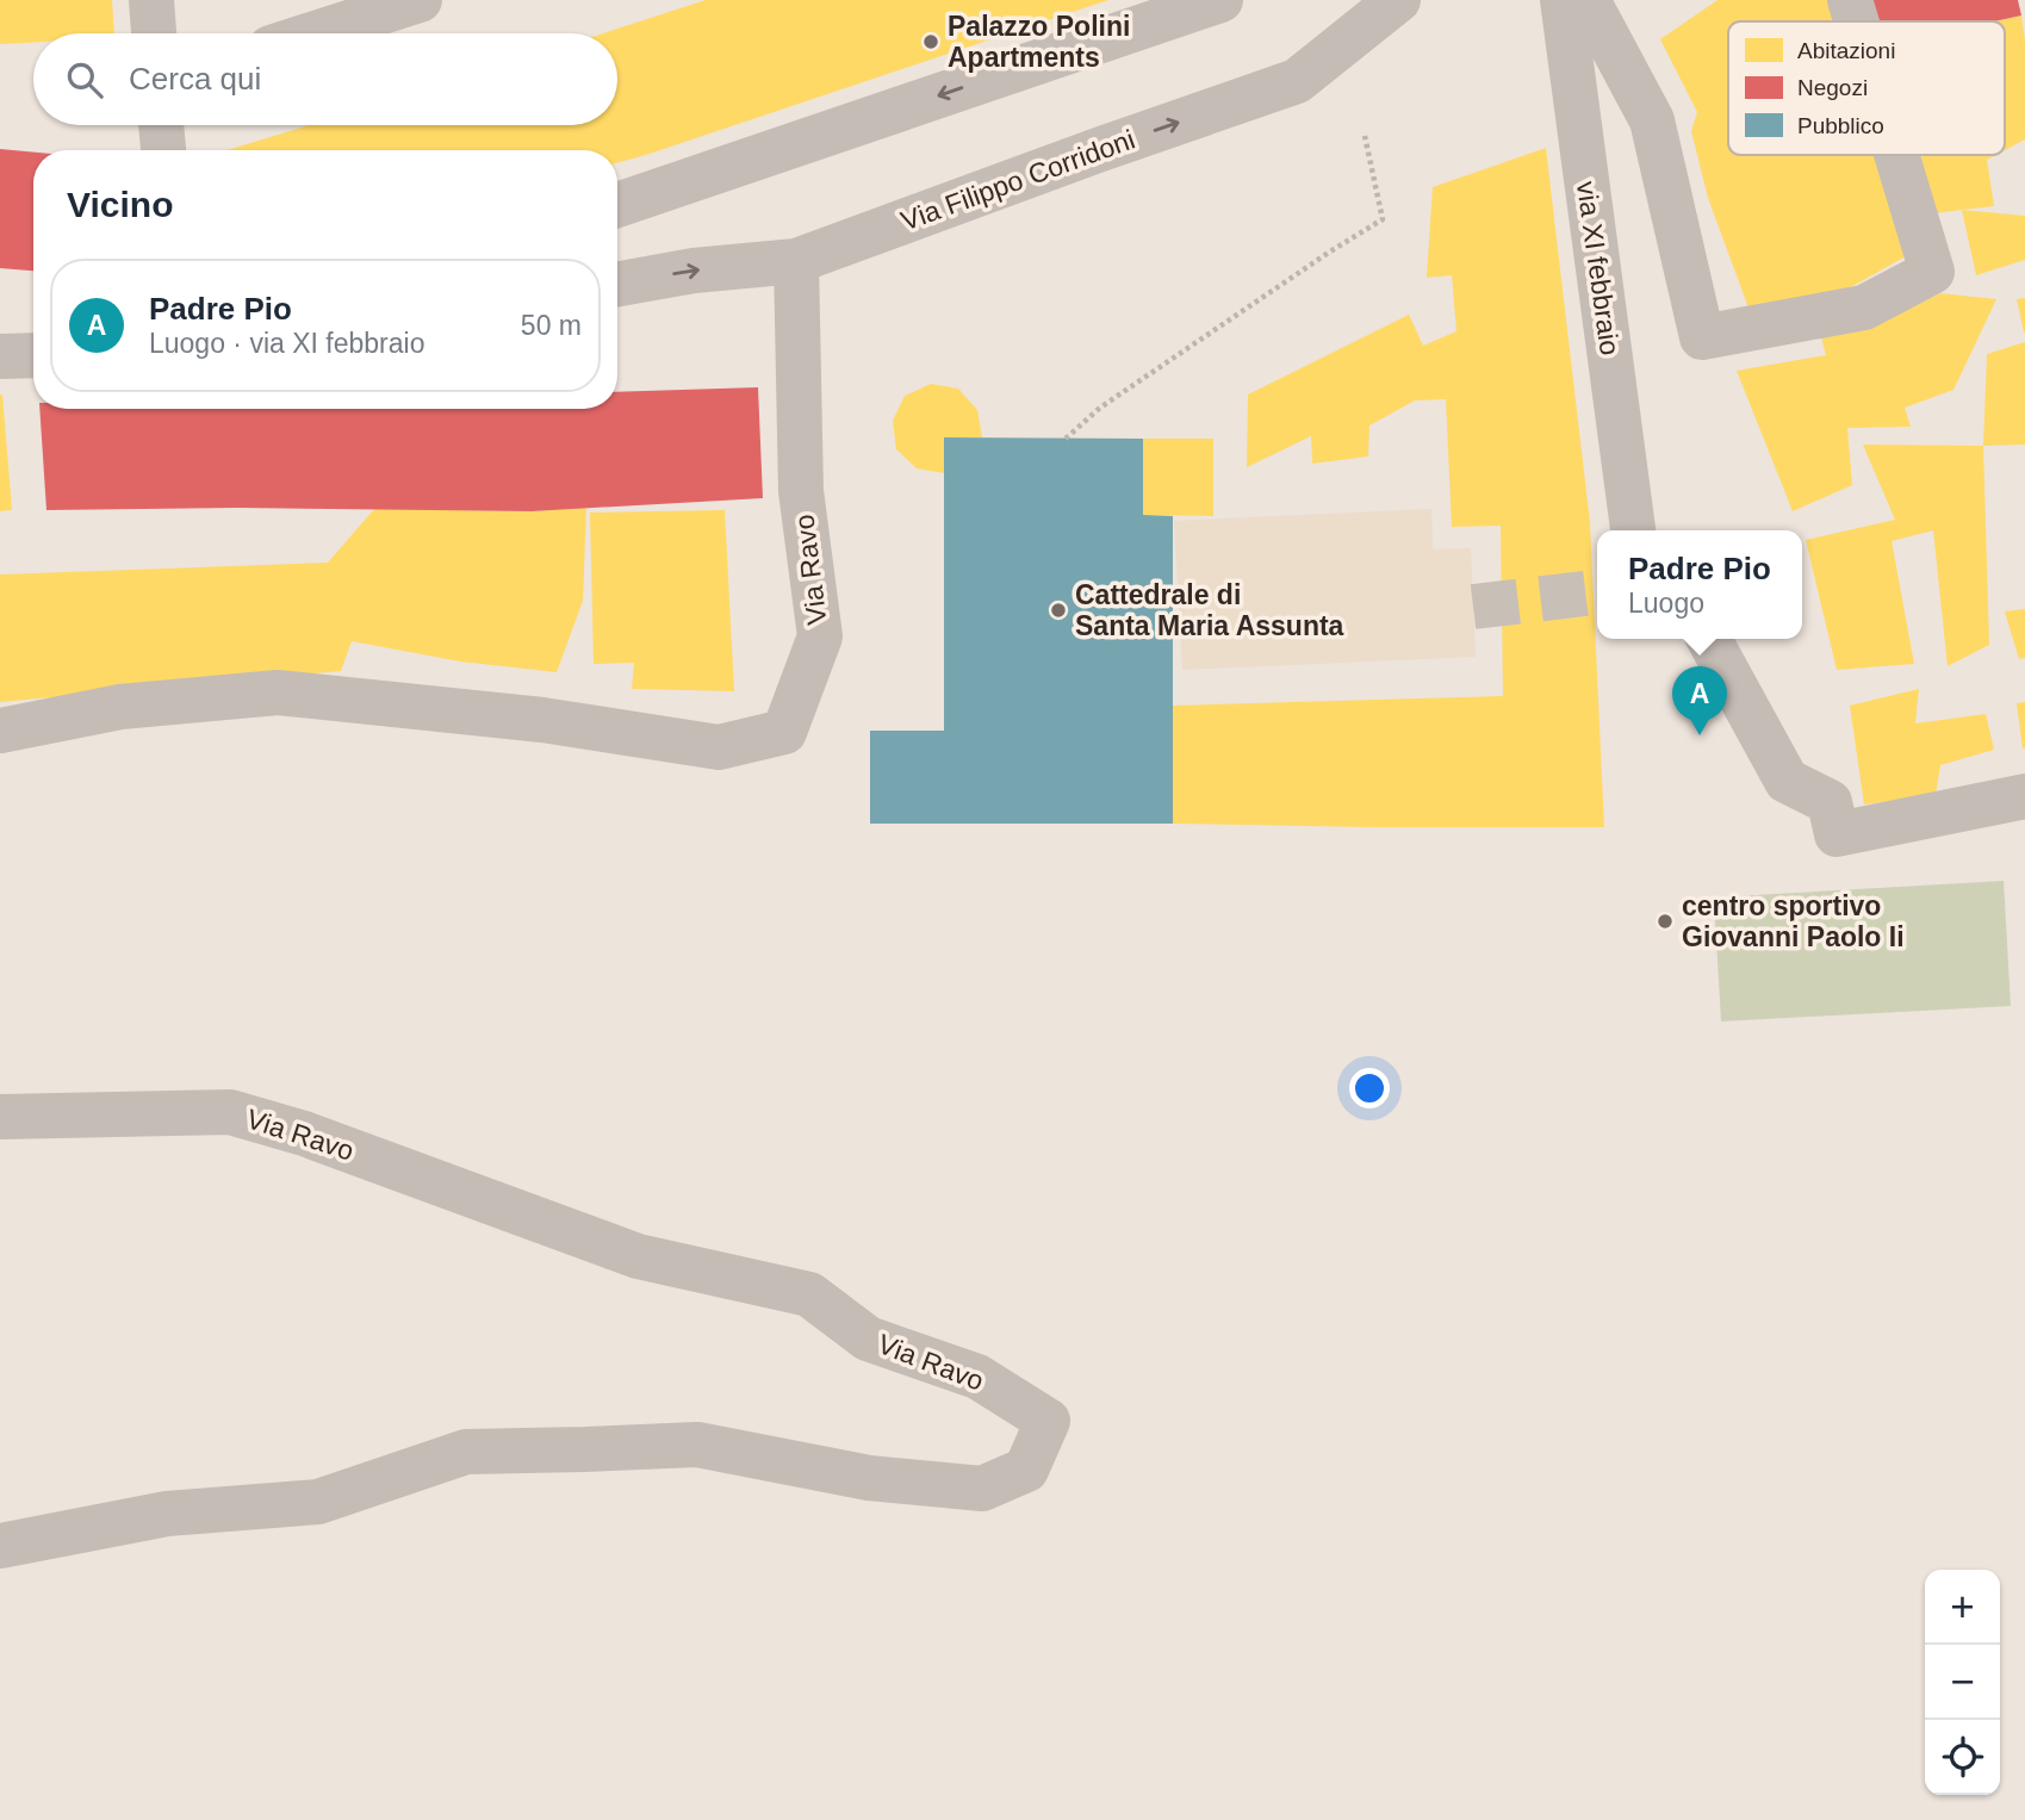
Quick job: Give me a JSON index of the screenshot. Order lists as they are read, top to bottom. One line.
{"streets":{"street":["Via Filippo Corridoni","via XI febbraio","Via Ravo"]},"crossings":[["Via Filippo Corridoni","Via Ravo"]],"places":["Palazzo Polini Apartments","Cattedrale di Santa Maria Assunta","centro sportivo Giovanni Paolo Ii"],"legend":["Abitazioni","Negozi","Pubblico"],"page":{"search":"Cerca qui","heading":"Vicino","list":[{"mark":"A","name":"Padre Pio","note":"Luogo · via XI febbraio","value":"50 m"}],"popup":["Padre Pio","Luogo"],"pins":"A","map_buttons":["+","−"]}}
